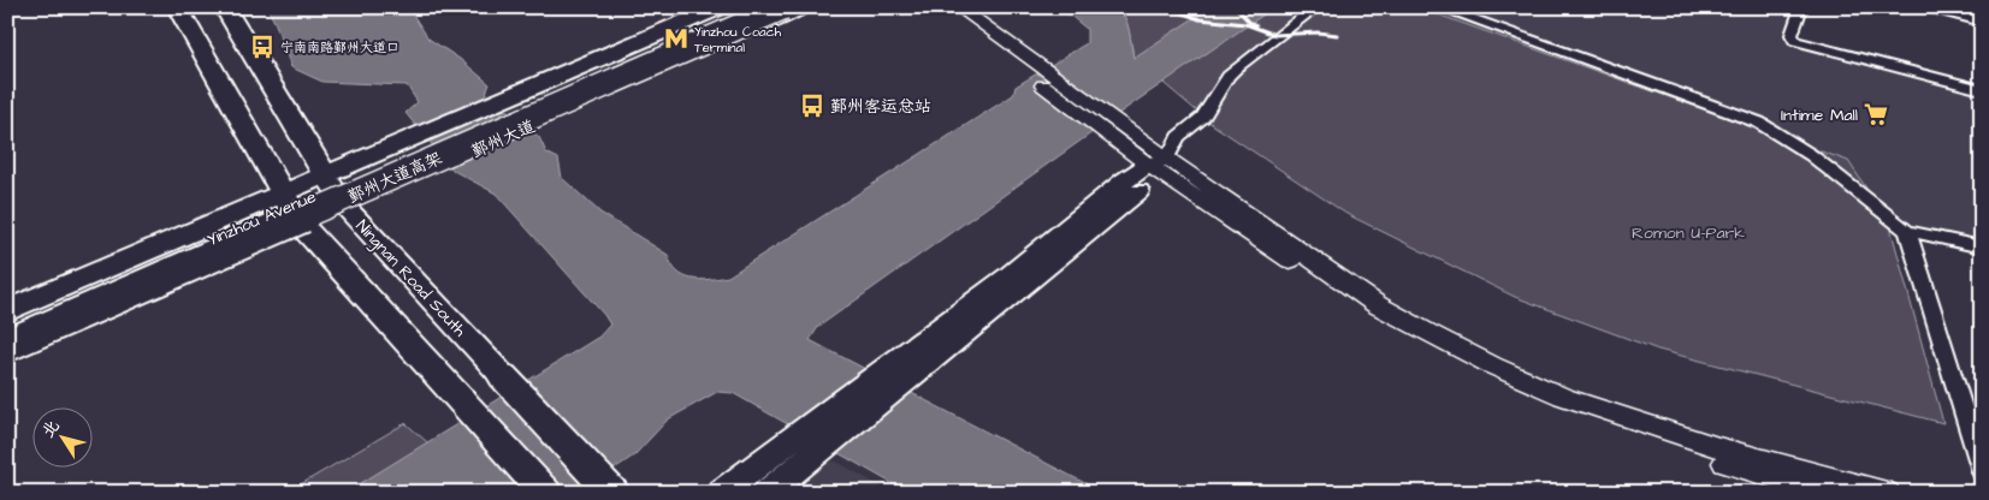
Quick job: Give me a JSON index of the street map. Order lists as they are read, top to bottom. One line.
{"streets":{"highway":["鄞州大道高架","Yinzhou Avenue"],"main road":["鄞州大道","Ningnan Road South"]},"crossings":[["鄞州大道","Ningnan Road South"]],"parks":["Romon U-Park"],"places":{"metro station":["Yinzhou Coach Terminal"],"bus stop":["宁南南路鄞州大道口","鄞州客运总站"],"supermarket":["Intime Mall"]},"north":"top left"}
